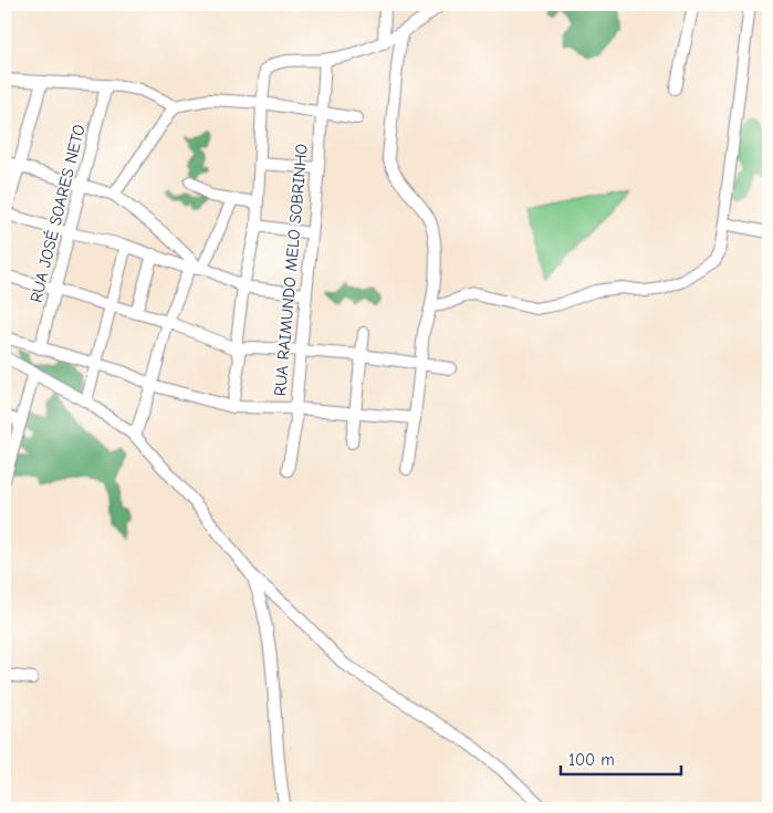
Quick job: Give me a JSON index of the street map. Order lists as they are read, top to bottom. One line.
{"streets":{"street":["RUA JOSÉ SOARES NETO","RUA RAIMUNDO MELO SOBRINHO"]},"scale_bar":"100 m"}
